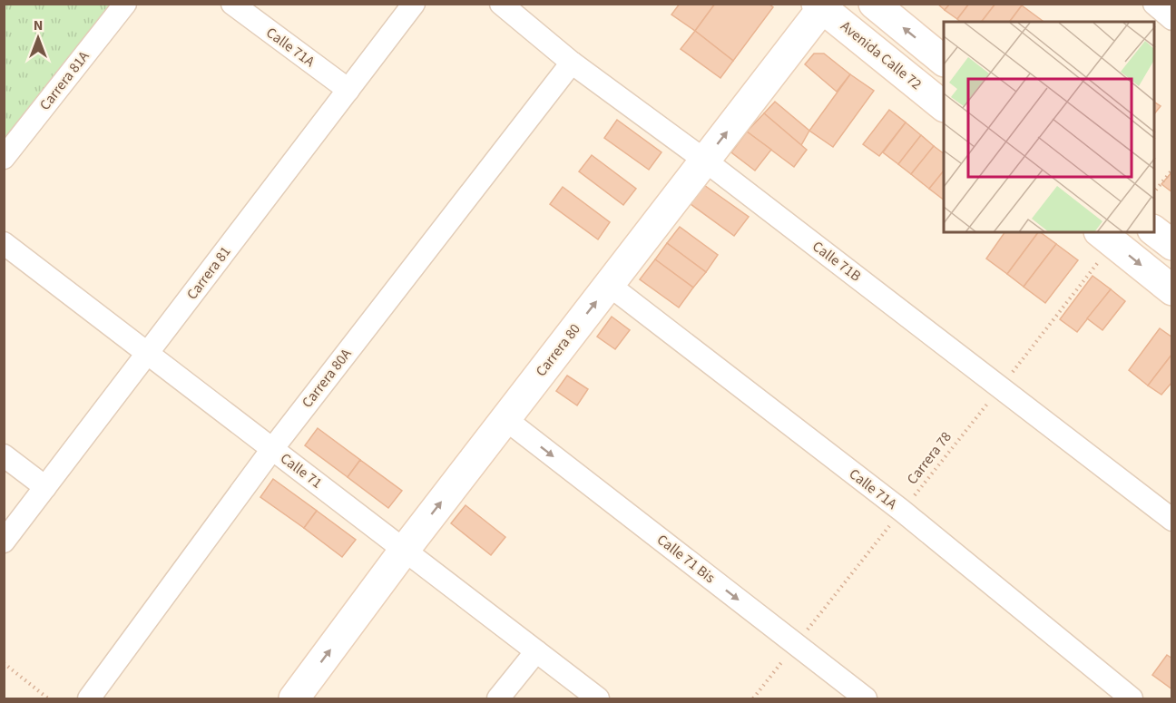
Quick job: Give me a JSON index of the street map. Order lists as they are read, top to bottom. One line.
{"streets":{"street":["Calle 71A","Avenida Calle 72","Carrera 81A","Calle 71B","Carrera 81","Carrera 80","Carrera 80A","Calle 71","Calle 71 Bis"],"path":["Carrera 78"]},"crossings":[["Calle 71A","Carrera 81"],["Calle 71A","Carrera 80"],["Calle 71A","Carrera 78"],["Avenida Calle 72","Carrera 80"],["Calle 71B","Carrera 80"],["Calle 71B","Carrera 80A"],["Calle 71B","Carrera 78"],["Carrera 81","Calle 71"],["Carrera 80","Calle 71"],["Carrera 80","Calle 71 Bis"],["Carrera 80A","Calle 71"],["Carrera 78","Calle 71 Bis"]],"one_way":["Carrera 80","Calle 71 Bis"],"north":"top"}
